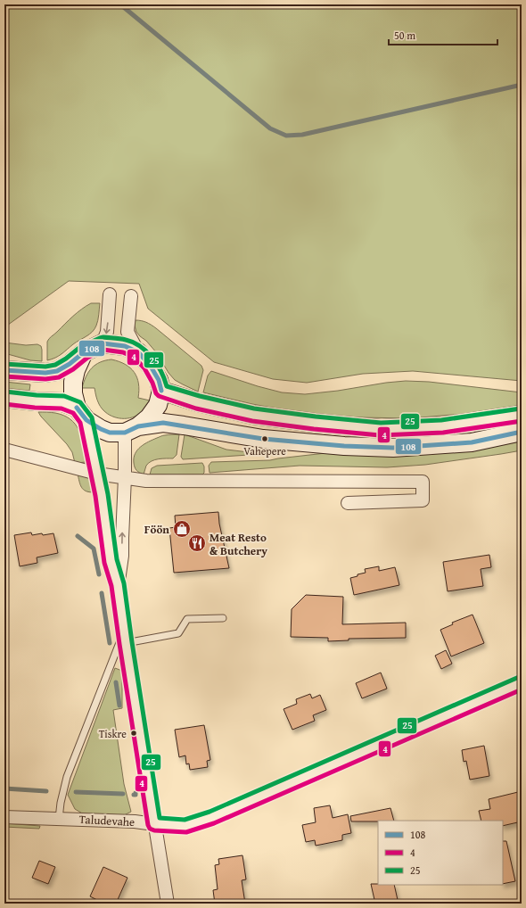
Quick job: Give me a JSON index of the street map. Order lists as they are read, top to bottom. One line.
{"streets":{"street":["Taludevahe"]},"places":{"other":["Vahepere","Tiskre"],"shop":["Föön"],"restaurant":["Meat Resto & Butchery"]},"lines":["transit line 25","transit line 108","transit line 4"],"legend":["108","4","25"],"scale_bar":"50 m"}
